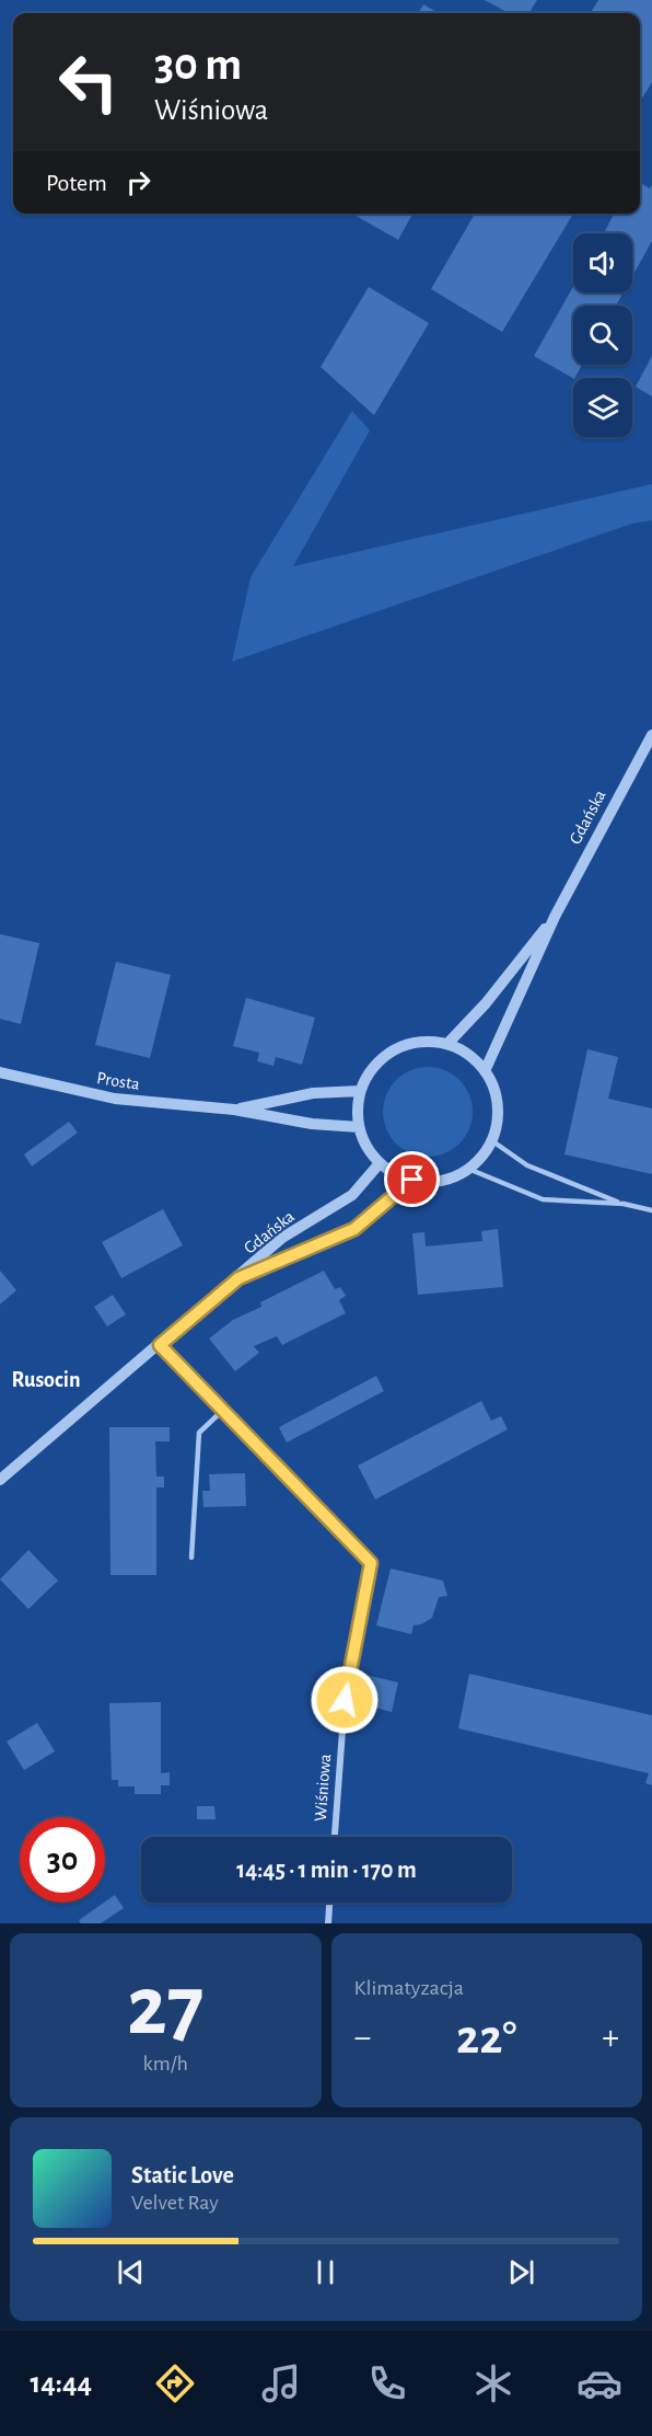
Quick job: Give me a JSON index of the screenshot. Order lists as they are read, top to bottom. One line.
{"streets":{"street":["Gdańska","Prosta","Wiśniowa"]},"crossings":[["Gdańska","Prosta"],["Gdańska","Wiśniowa"]],"districts":["Rusocin"],"page":{"turn":["30 m","Wiśniowa"],"then":"Potem","limit":"30","trip":"14:45 · 1 min · 170 m","tile":[["27","km/h"],"Klimatyzacja"],"heat":["−","22°","+"],"song":["Static Love","Velvet Ray"],"tabs":"14:44"}}
